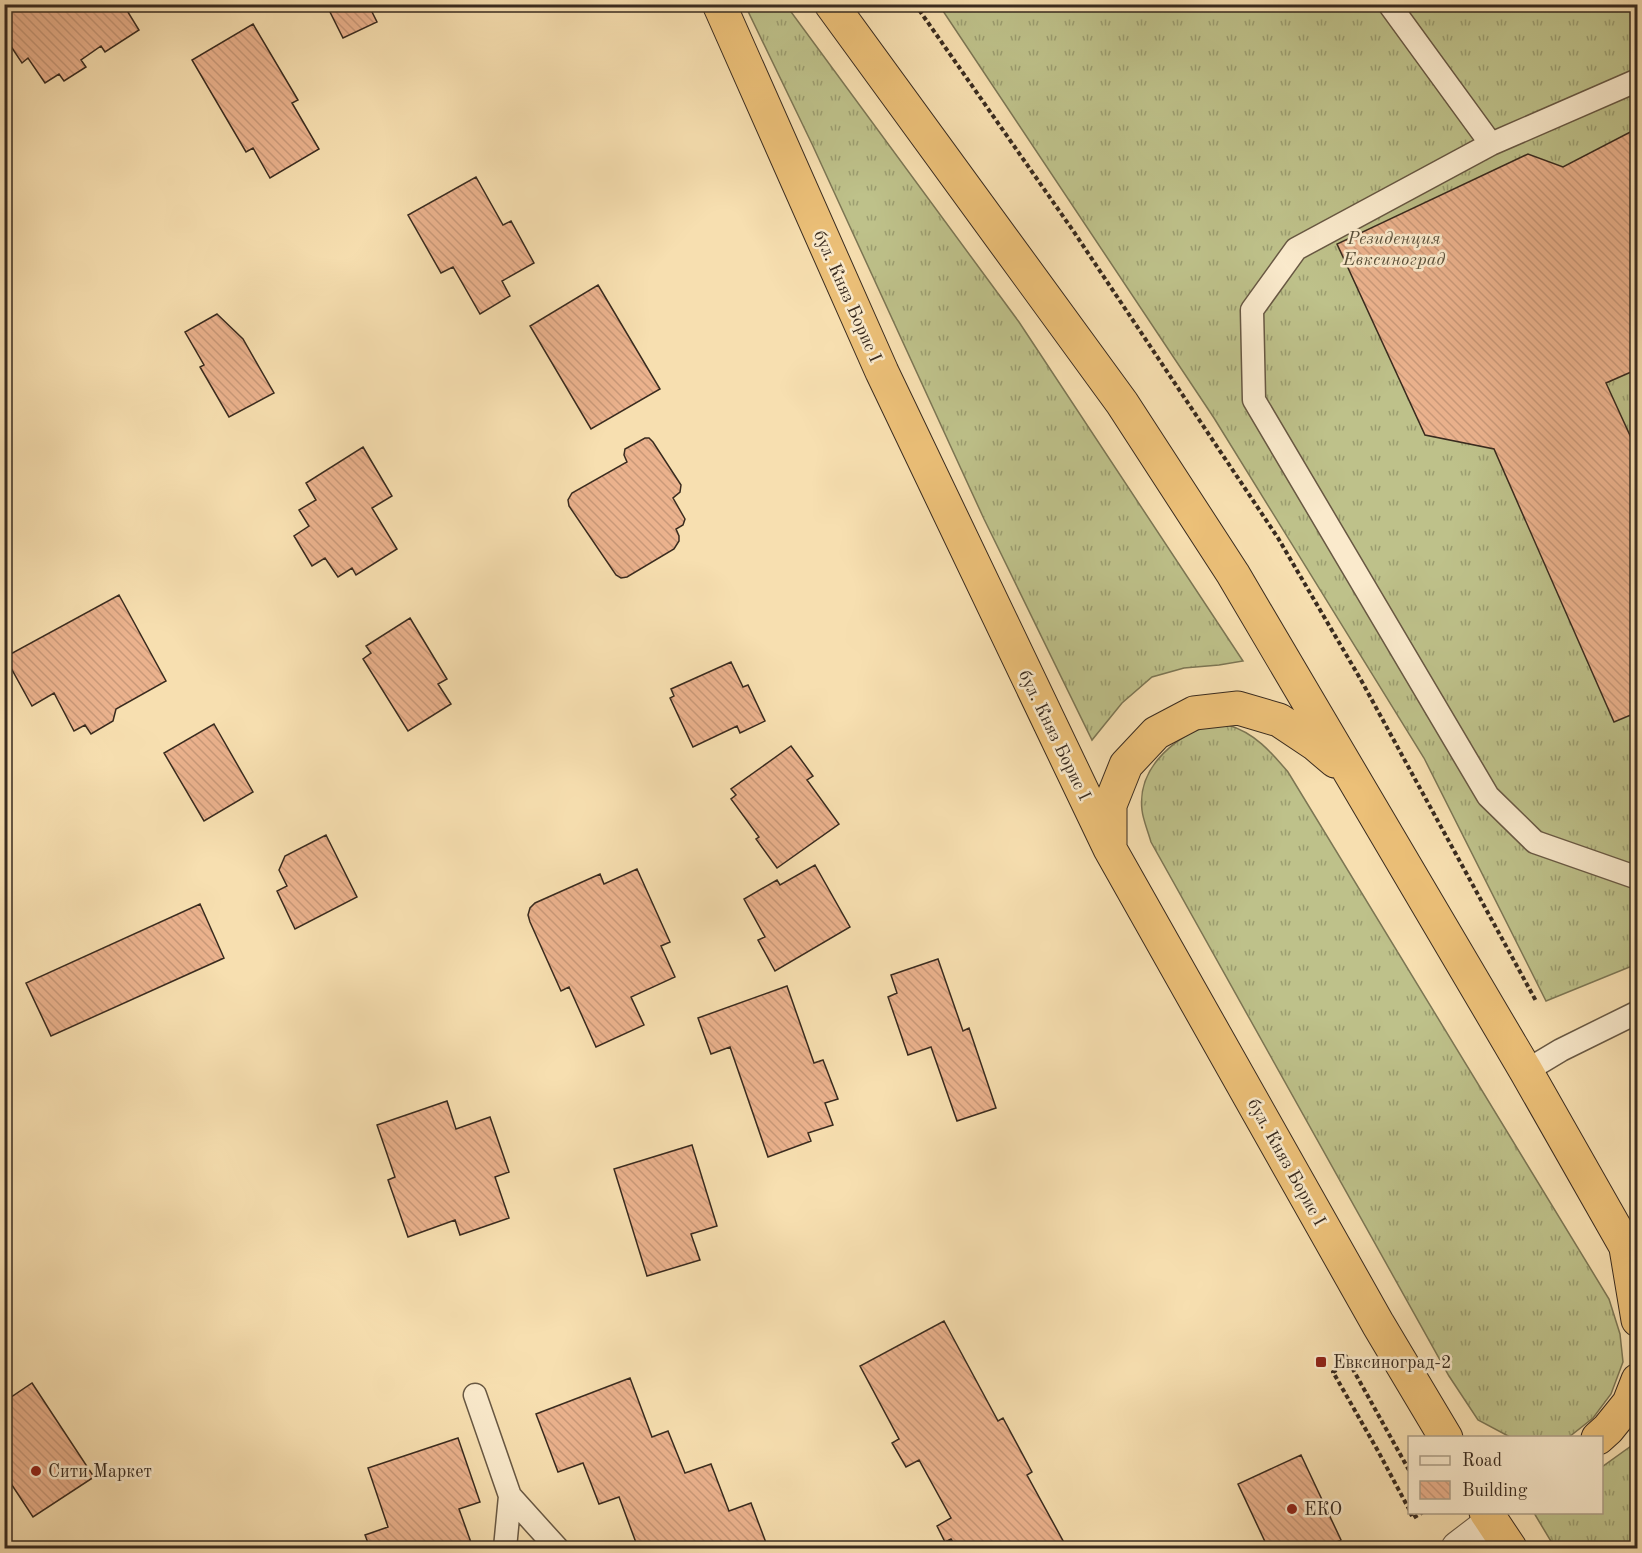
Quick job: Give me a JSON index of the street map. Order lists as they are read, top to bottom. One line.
{"streets":{"highway":["бул. Княз Борис I"]},"parks":["Резиденция Евксиноград"],"places":{"transit":["Евксиноград-2"],"other":["Сити Маркет","ЕКО"]},"legend":["Road","Building"]}
